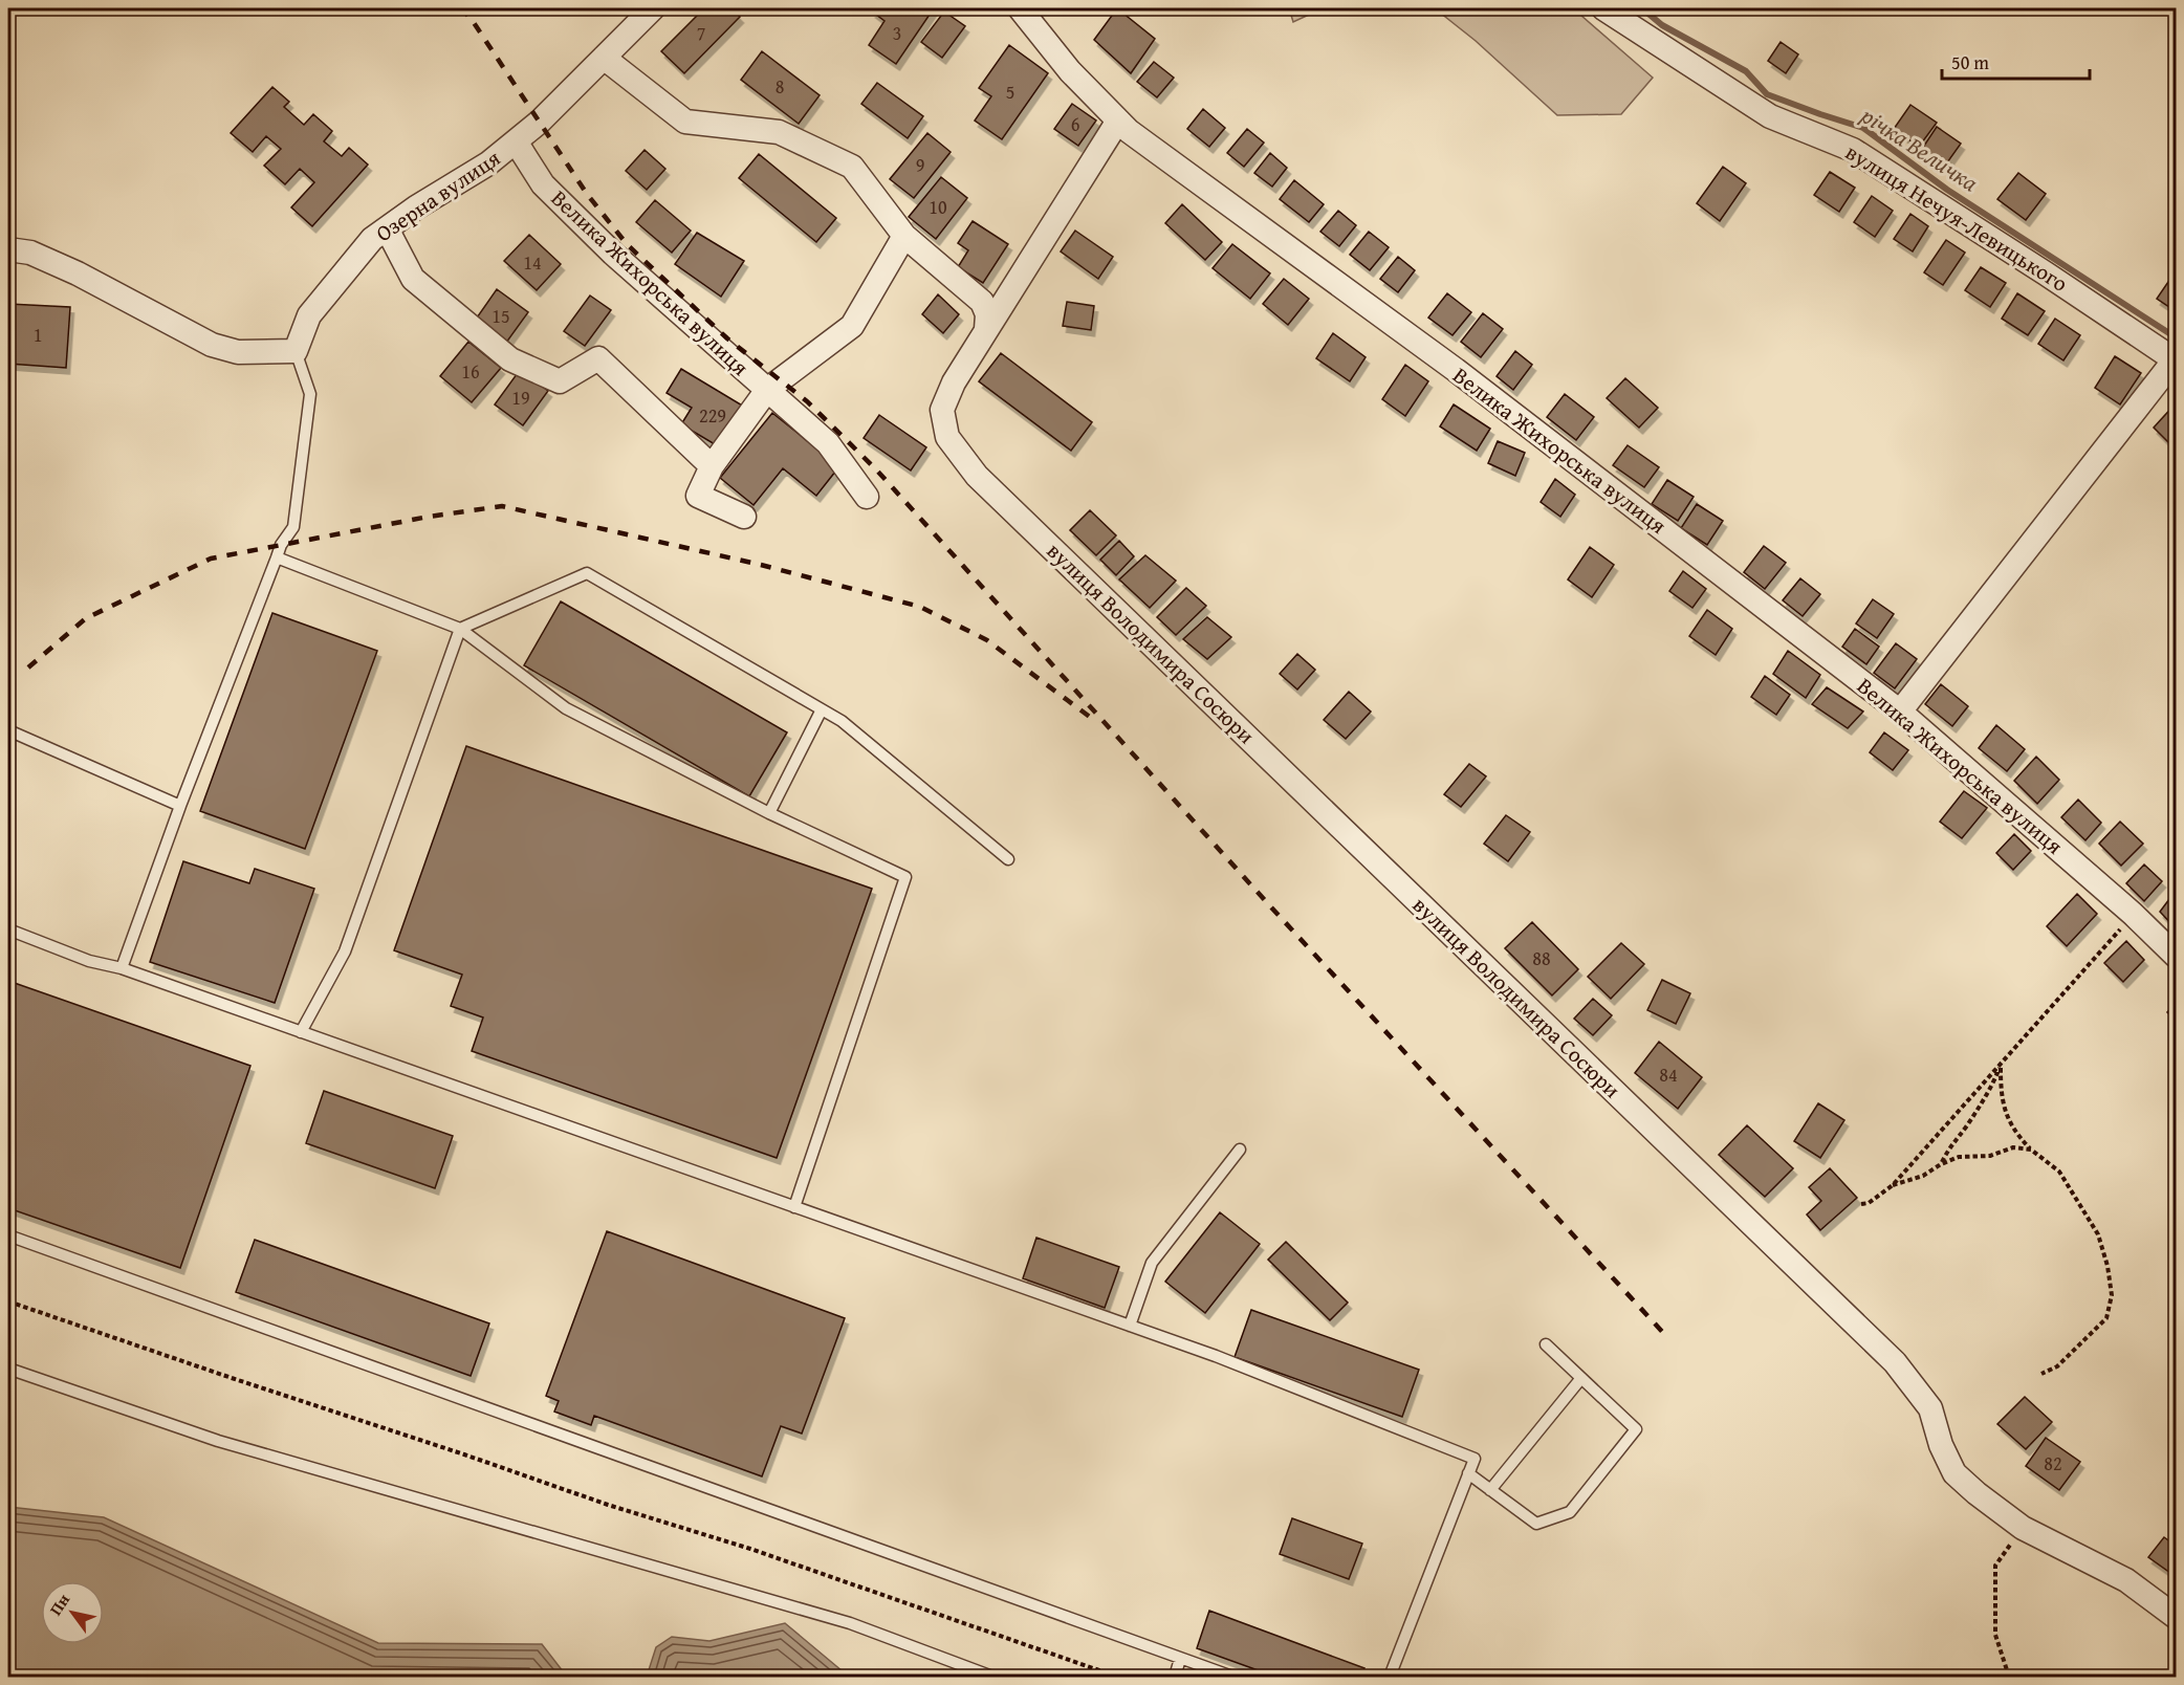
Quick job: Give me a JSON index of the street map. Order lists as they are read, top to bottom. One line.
{"streets":{"street":["Озерна вулиця","вулиця Нечуя-Левицького","Велика Жихорська вулиця","вулиця Володимира Сосюри"]},"crossings":[["Озерна вулиця","Велика Жихорська вулиця"]],"water":["річка Величка"],"house_numbers":["7","3","8","5","6","9","10","14","15","1","16","19","229","88","84","82"],"scale_bar":"50 m","north":"top left"}
